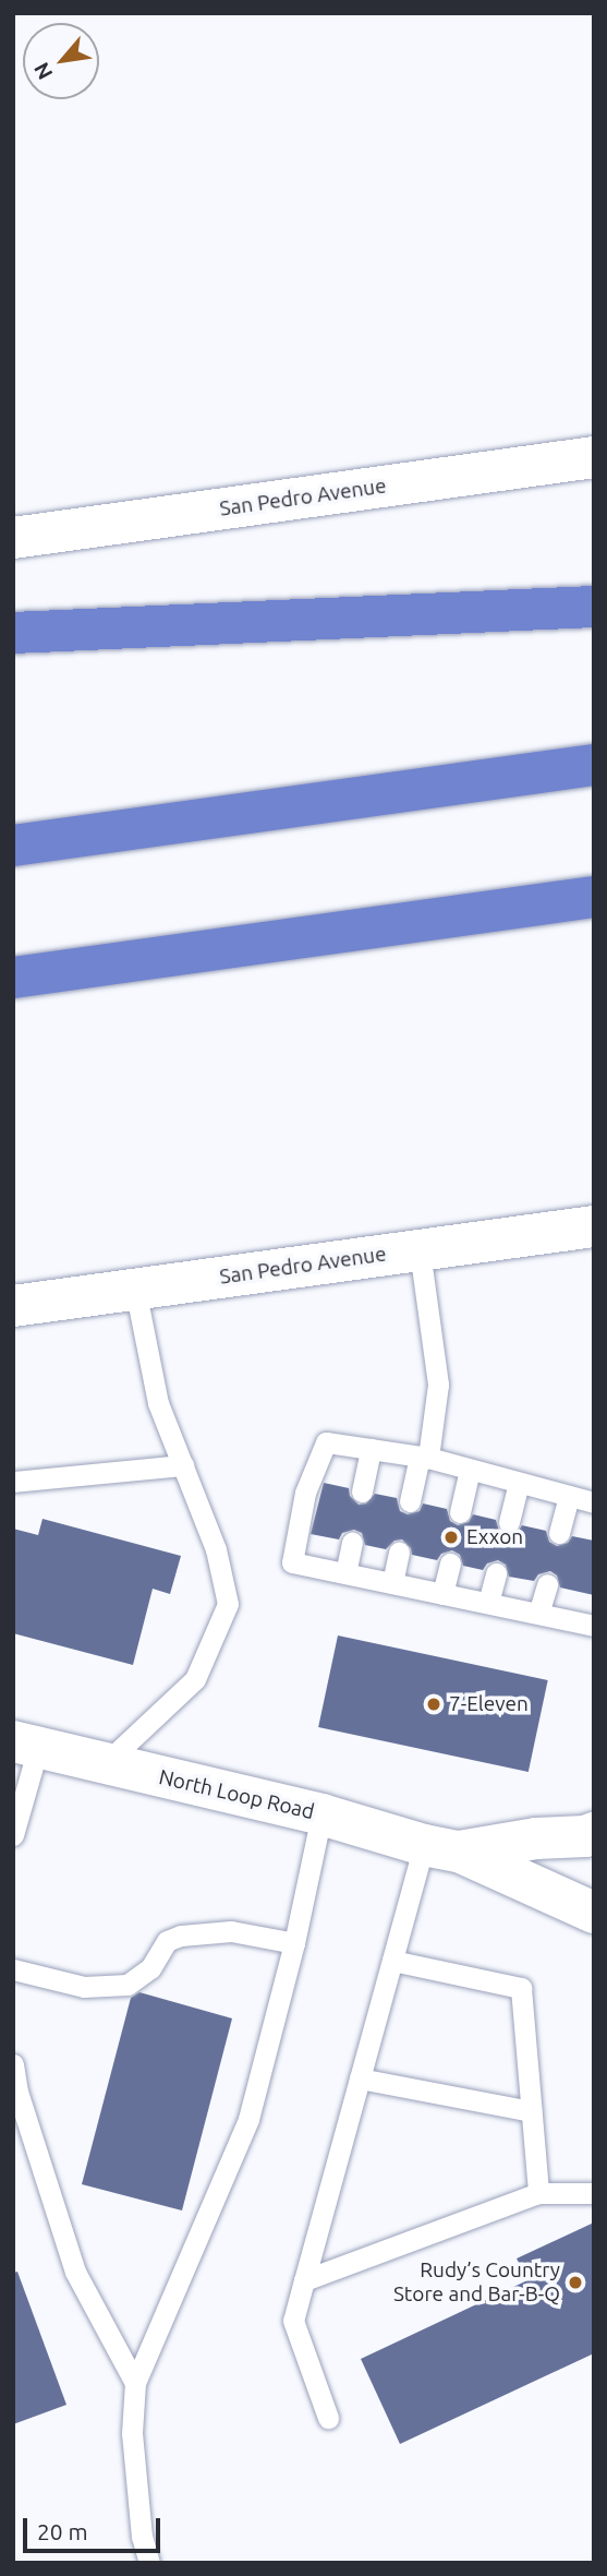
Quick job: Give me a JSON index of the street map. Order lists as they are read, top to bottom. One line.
{"streets":{"main road":["San Pedro Avenue","North Loop Road"]},"places":["Exxon","7-Eleven","Rudy’s Country Store and Bar-B-Q"],"scale_bar":"20 m","north":"bottom left"}
